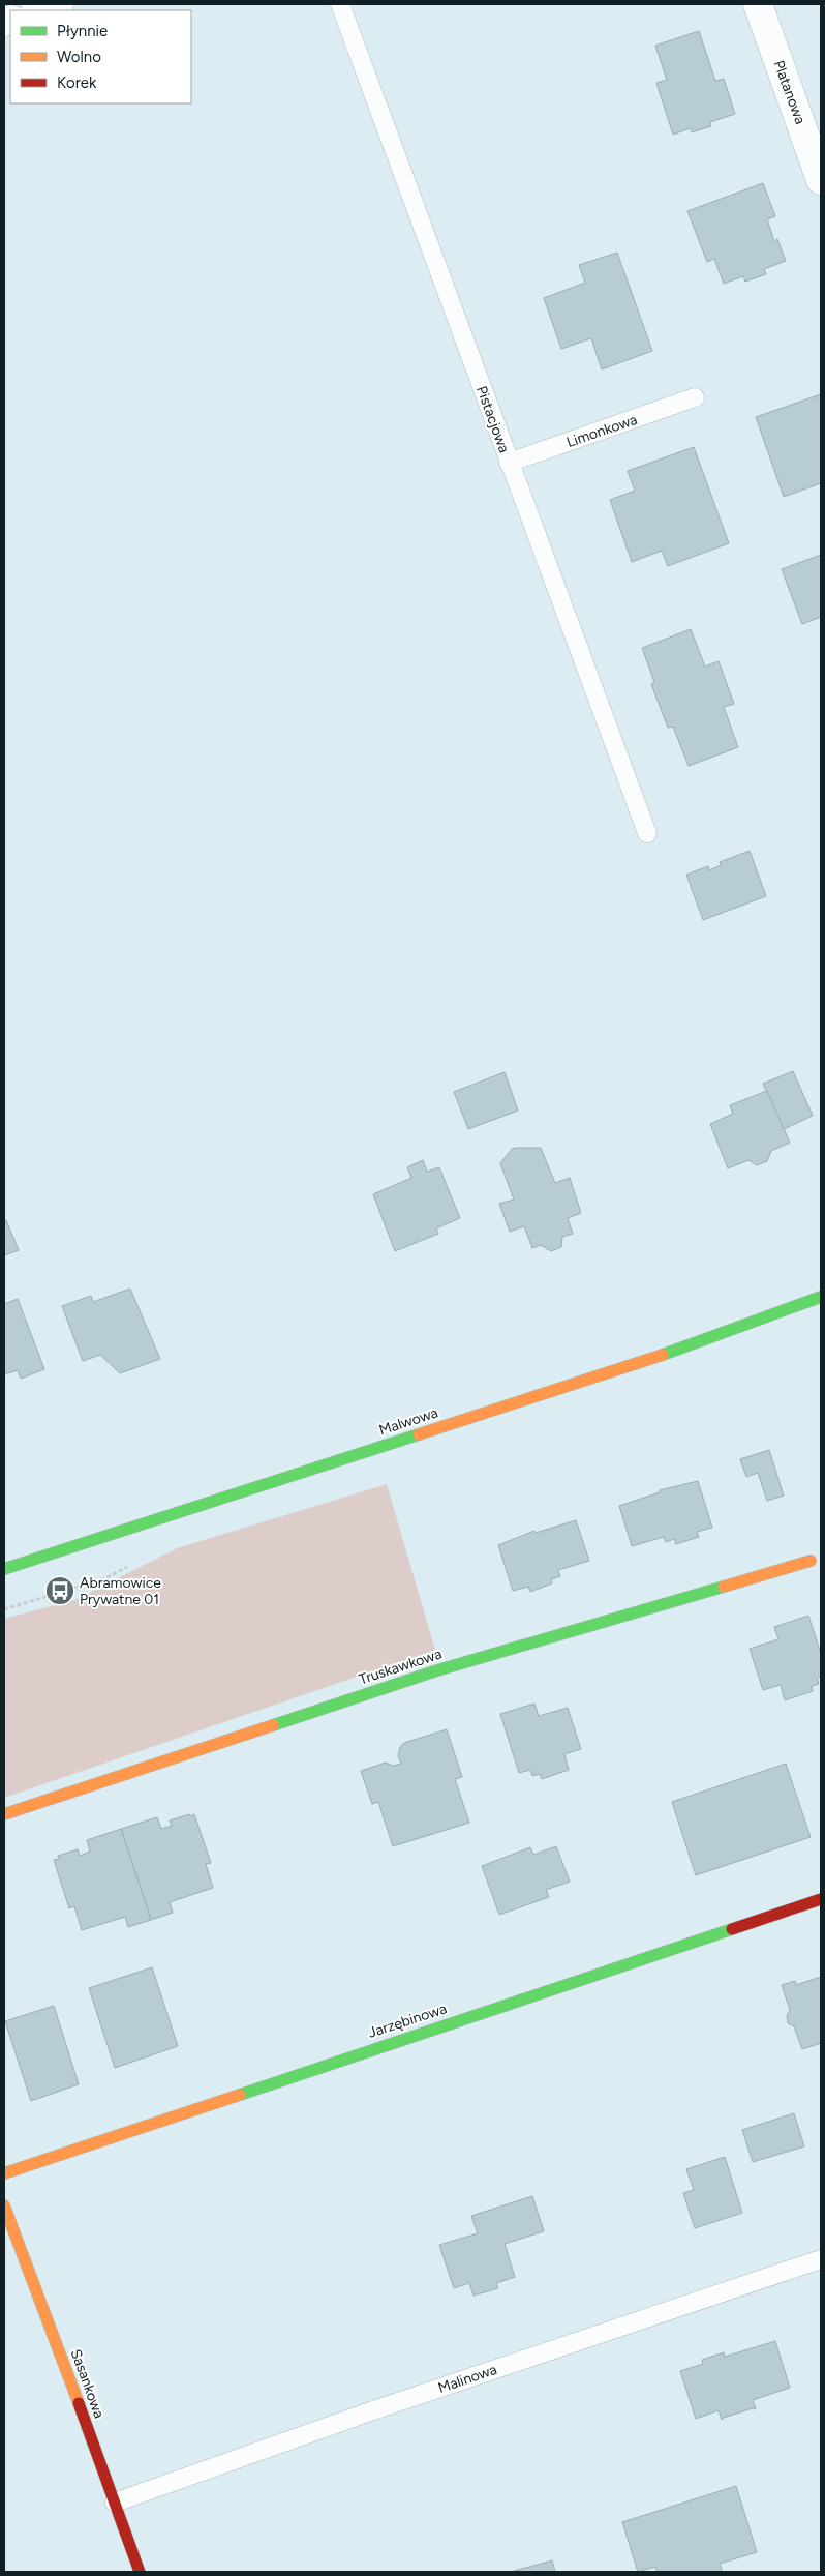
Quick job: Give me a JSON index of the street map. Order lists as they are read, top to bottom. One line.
{"streets":{"street":["Platanowa","Malwowa","Truskawkowa","Jarzębinowa","Sasankowa"],"lane":["Pistacjowa","Limonkowa","Malinowa"]},"crossings":[["Pistacjowa","Limonkowa"],["Malinowa","Sasankowa"]],"places":{"bus stop":["Abramowice Prywatne 01"]},"legend":["Płynnie","Wolno","Korek"]}
